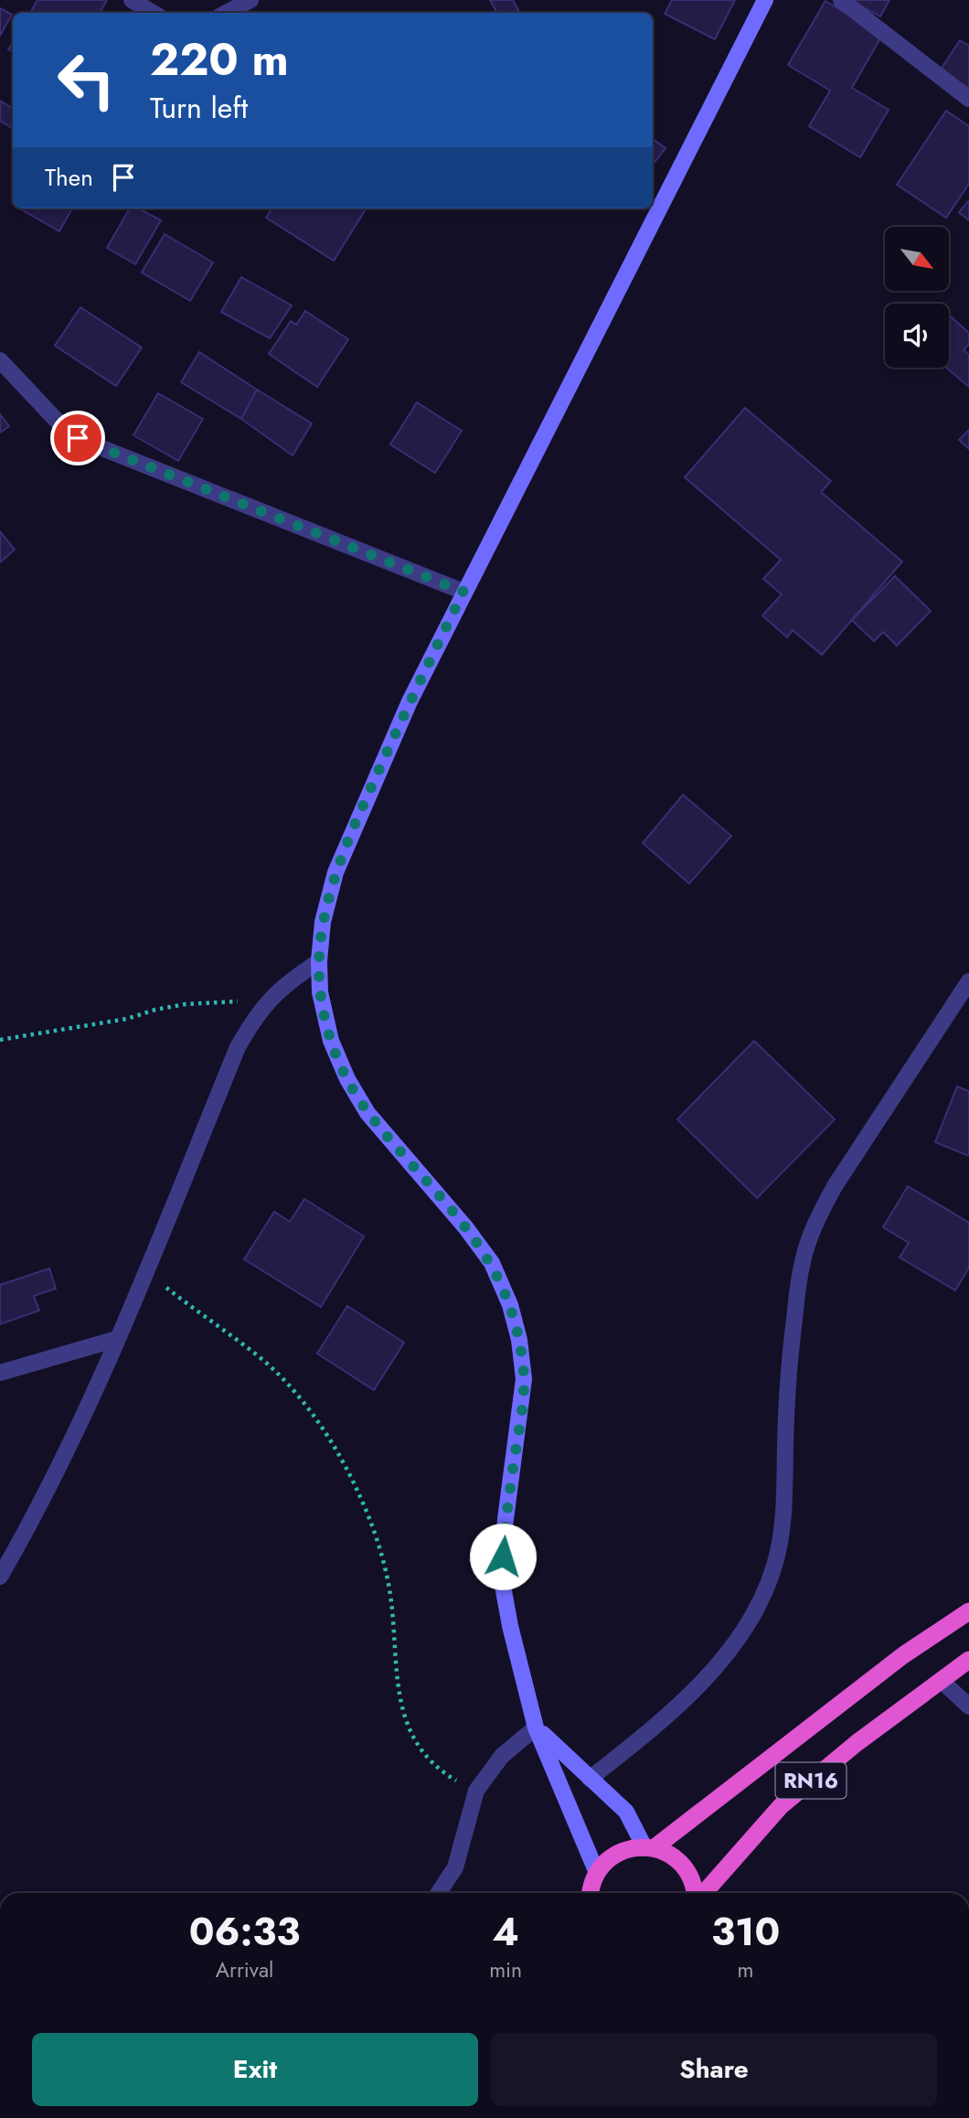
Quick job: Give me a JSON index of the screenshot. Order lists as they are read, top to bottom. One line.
{"streets":{"highway":["RN16"]},"north":"bottom right","page":{"turn":["220 m","Turn left"],"then":"Then","eta":["06:33","Arrival","4","min","310","m"],"buttons":["Exit","Share"]}}
